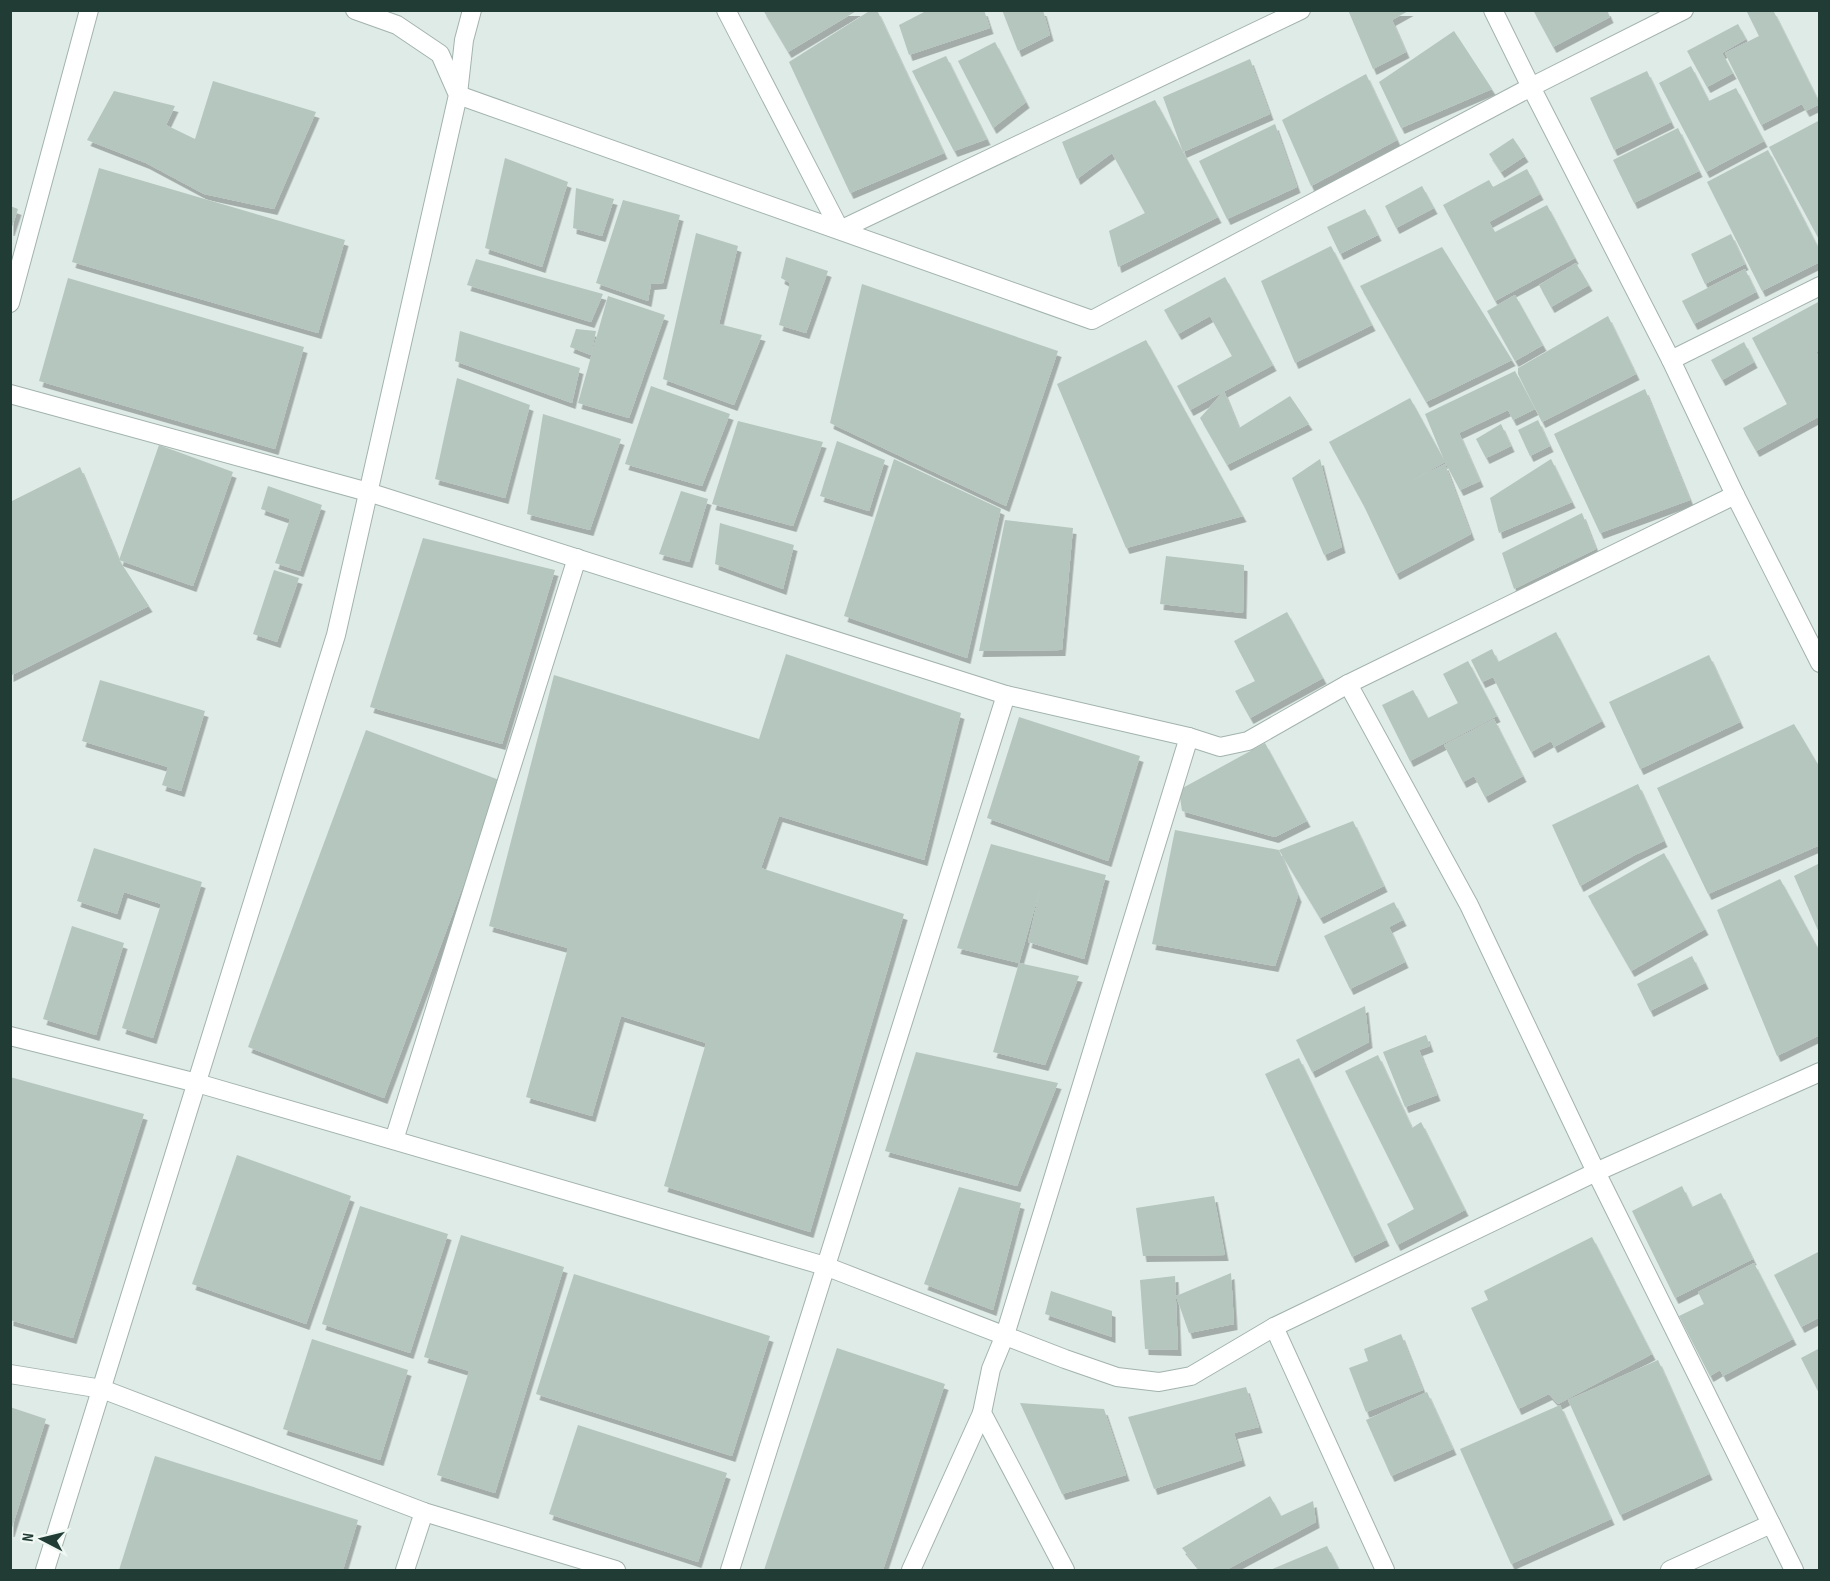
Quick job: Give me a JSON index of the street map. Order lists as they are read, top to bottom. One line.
{"north":"left"}
